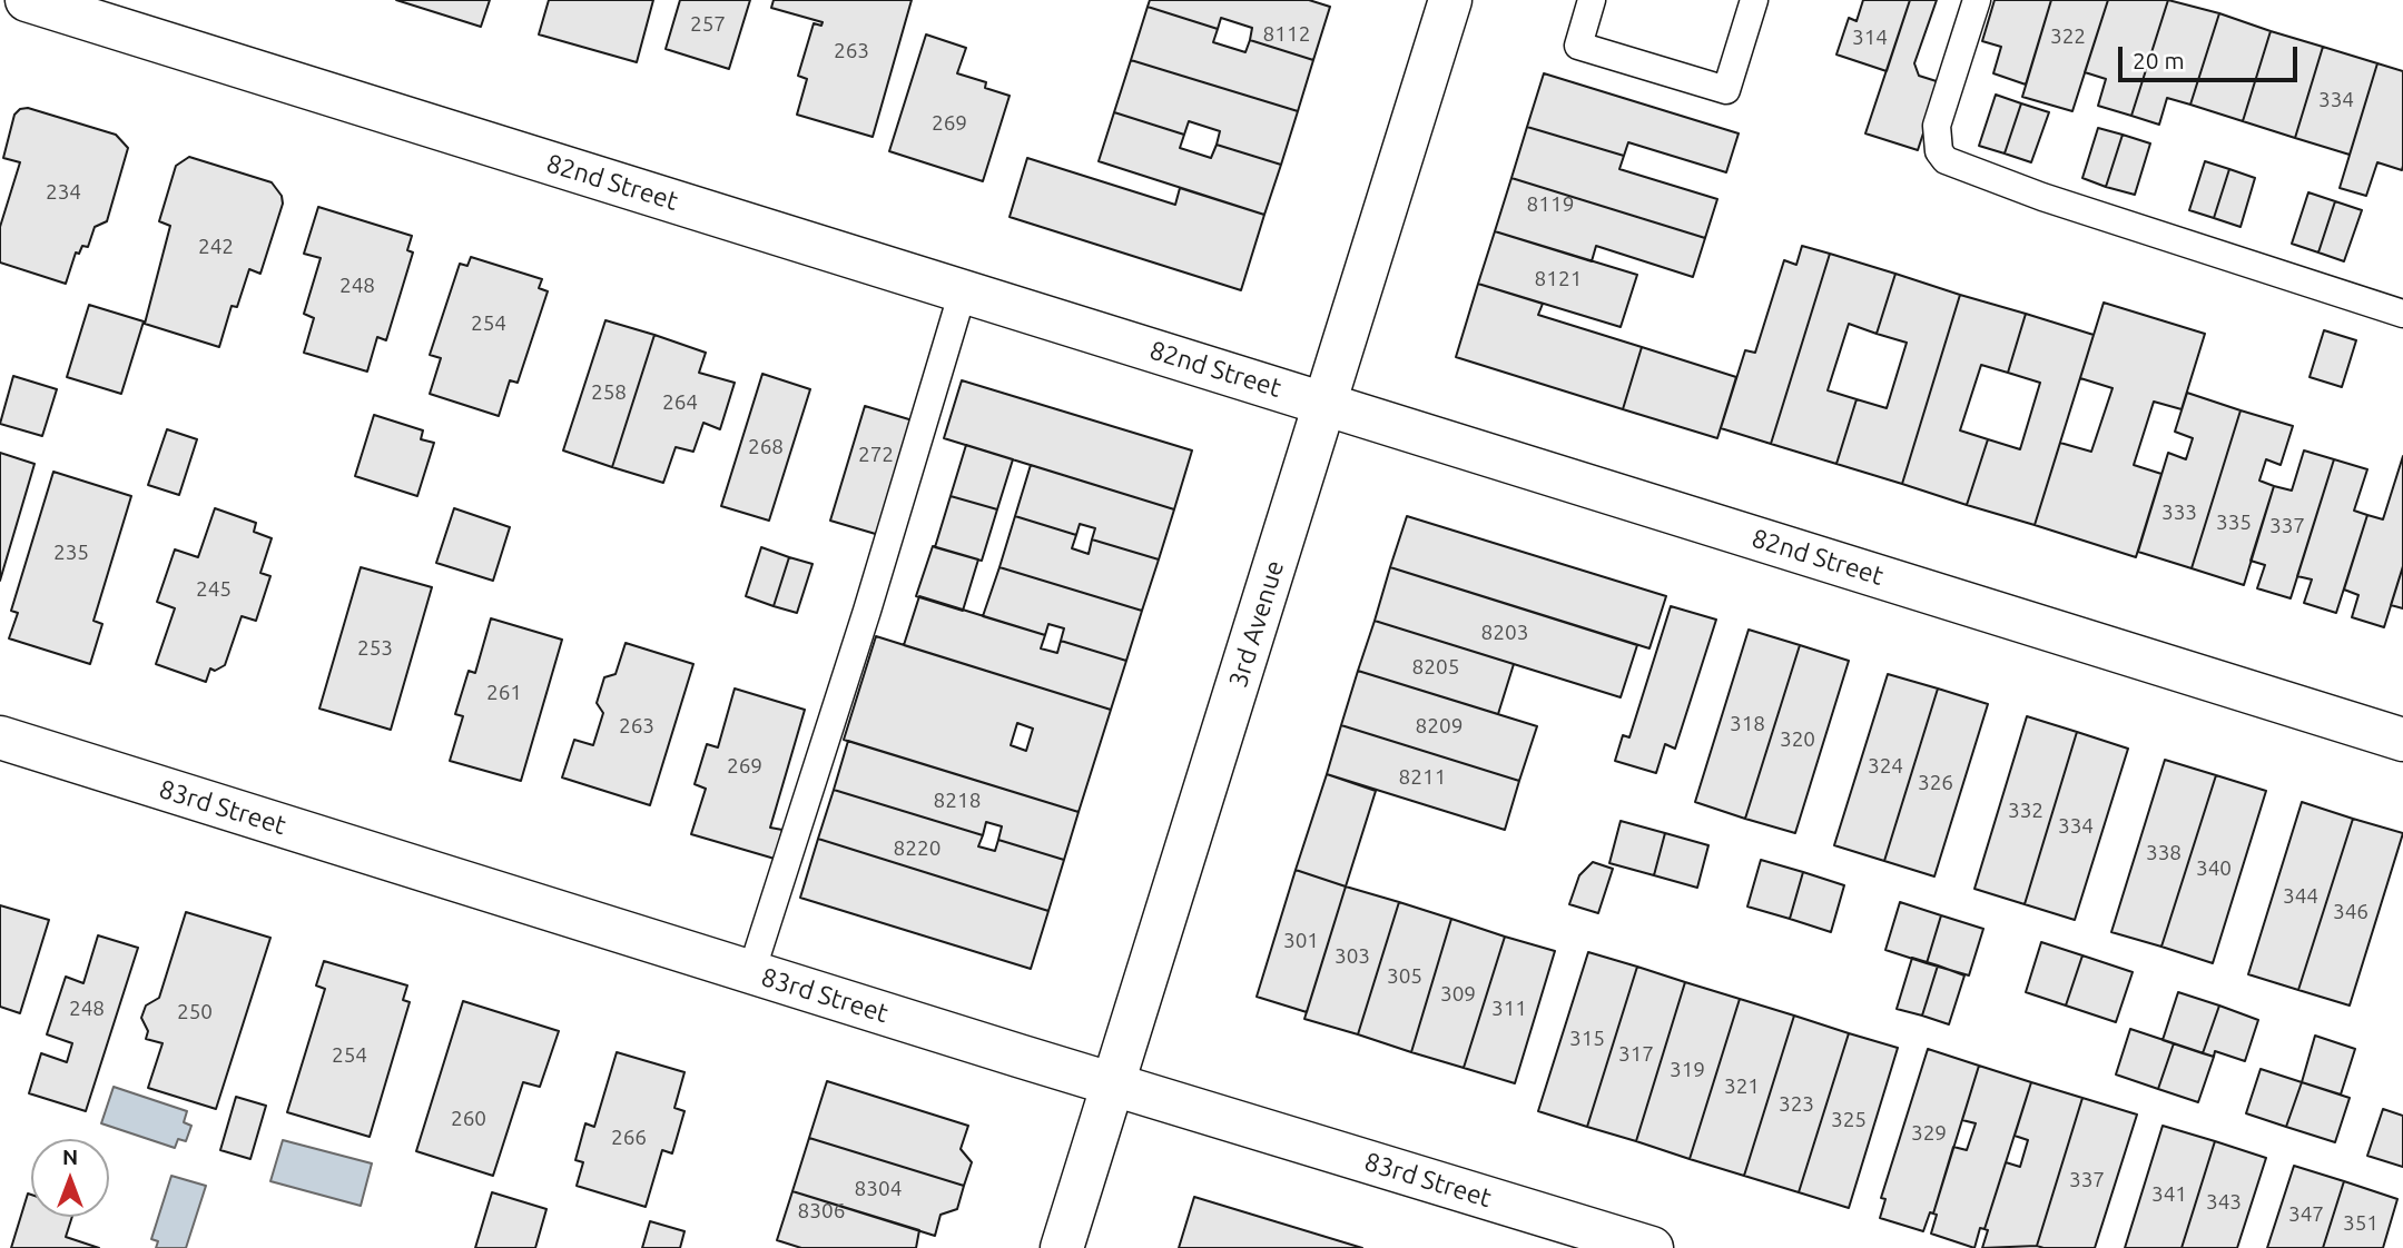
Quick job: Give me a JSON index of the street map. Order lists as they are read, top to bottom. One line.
{"streets":{"street":["82nd Street","3rd Avenue","83rd Street"]},"crossings":[["82nd Street","3rd Avenue"],["3rd Avenue","83rd Street"]],"house_numbers":["257","8112","322","314","263","334","269","234","8119","242","8121","248","254","258","264","268","272","333","335","337","235","245","8203","253","8205","261","318","263","8209","320","269","324","8211","326","8218","332","334","8220","338","340","344","346","301","303","305","309","248","311","250","315","317","254","319","321","323","260","325","329","266","337","8304","341","343","8306","347","351"],"scale_bar":"20 m","north":"top"}
